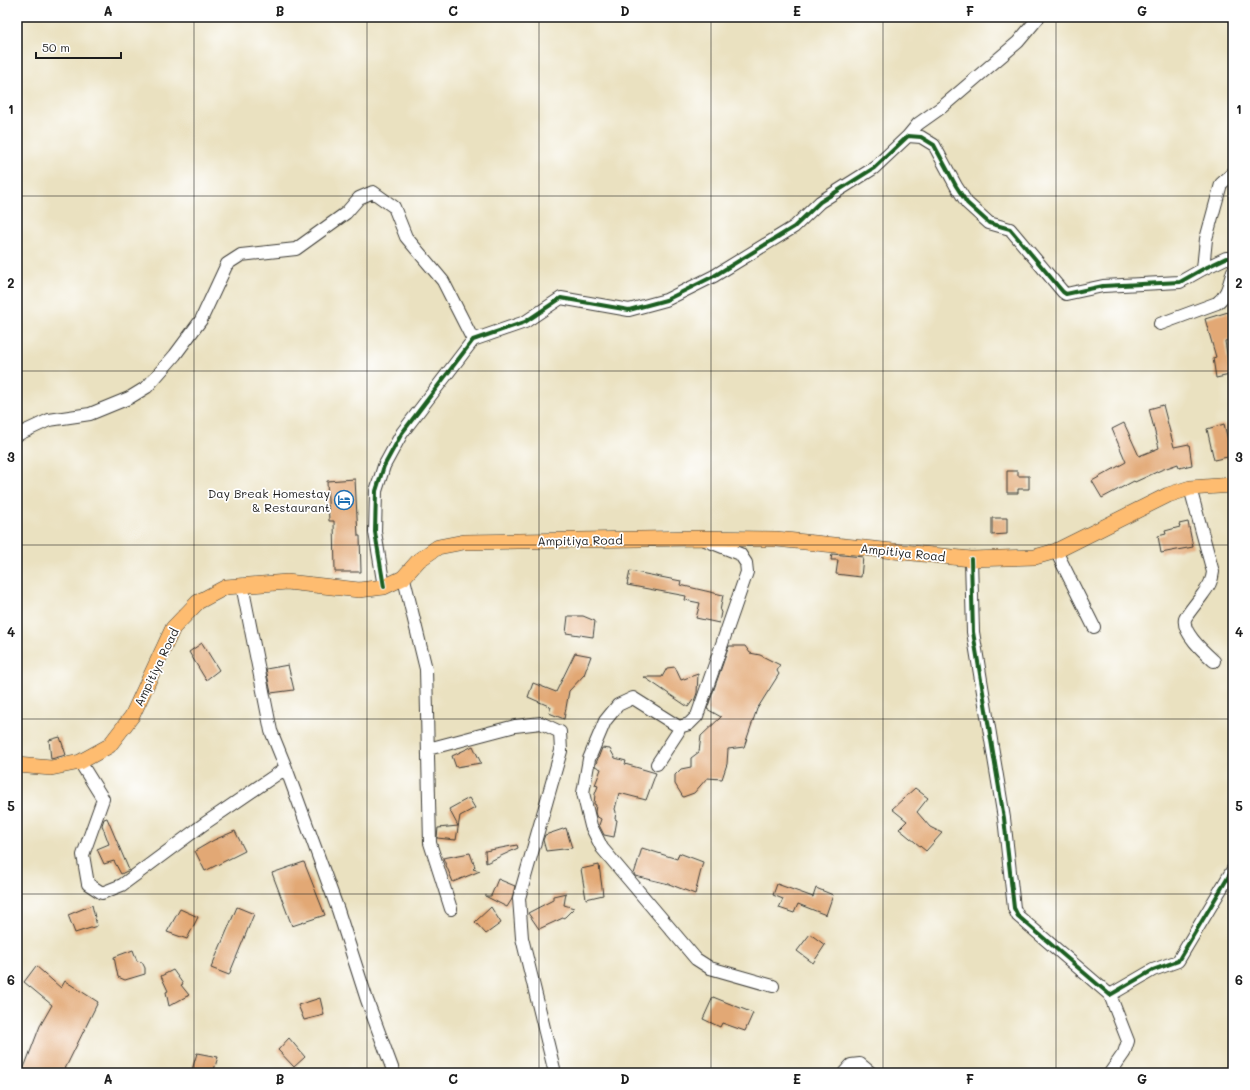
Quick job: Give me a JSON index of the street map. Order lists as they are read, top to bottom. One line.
{"streets":{"main road":["Ampitiya Road"]},"places":{"hotel":["Day Break Homestay & Restaurant"]},"scale_bar":"50 m","grid":{"columns":["A","B","C","D","E","F","G"],"rows":["1","2","3","4","5","6"]}}
